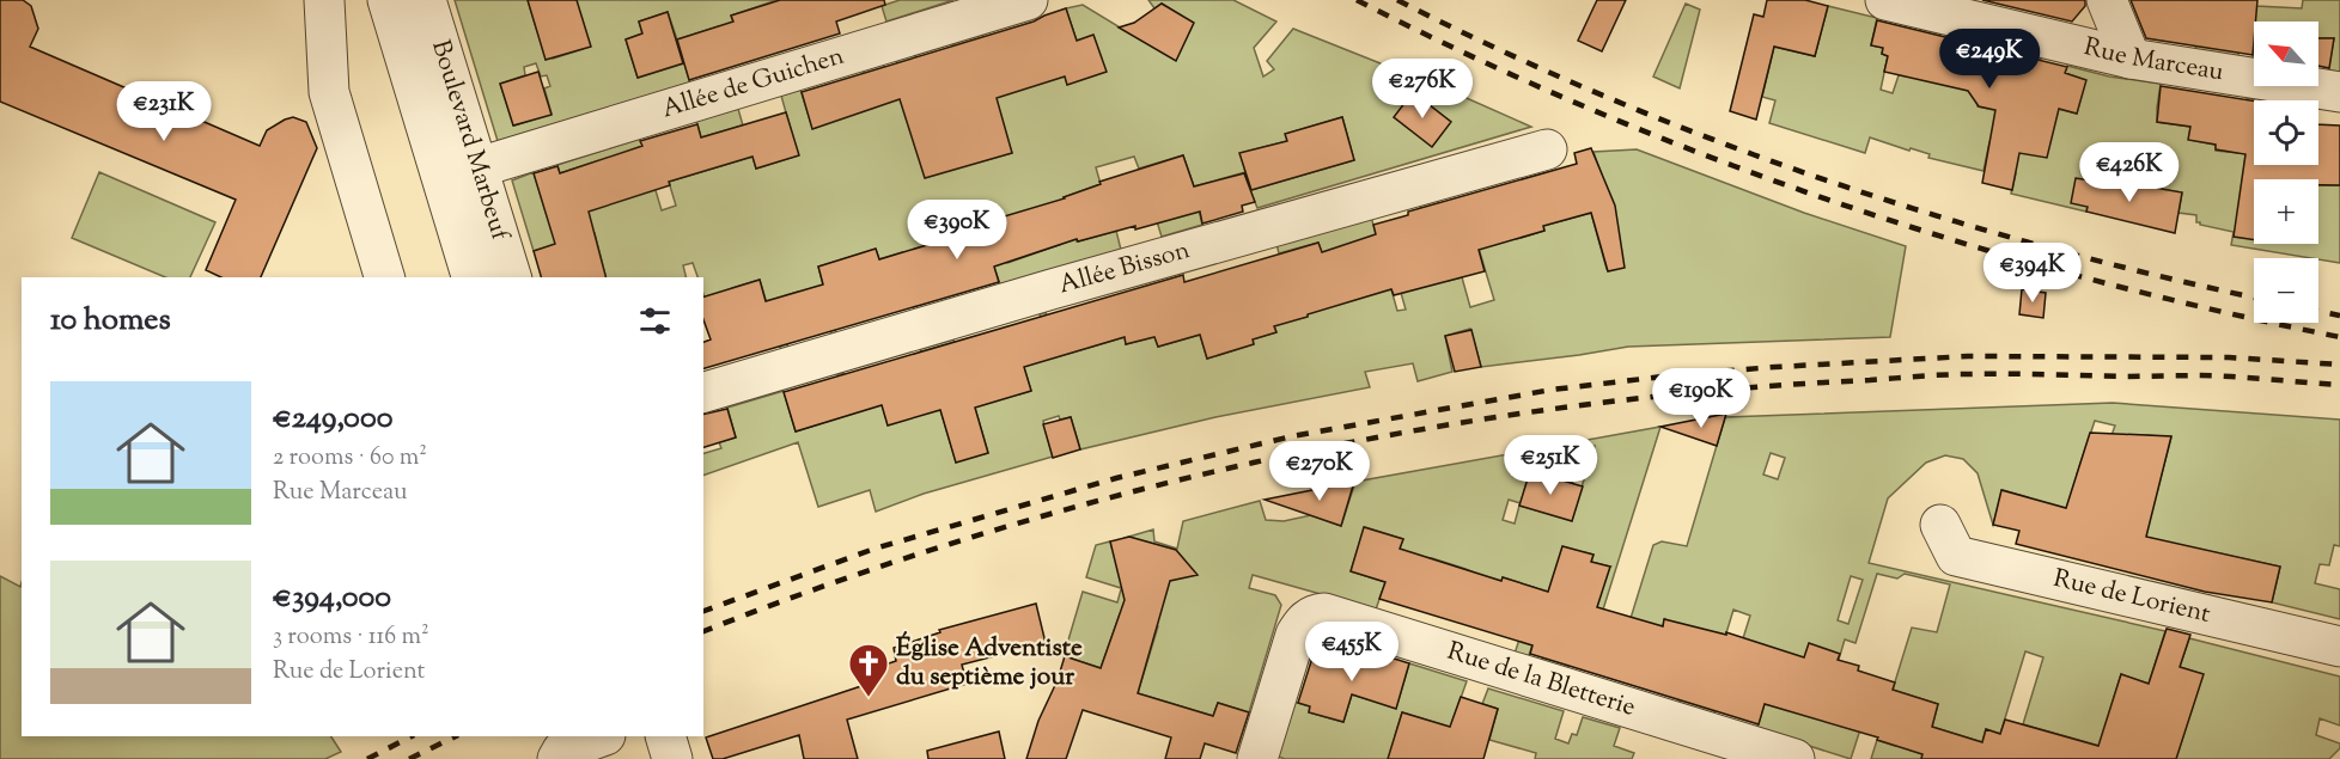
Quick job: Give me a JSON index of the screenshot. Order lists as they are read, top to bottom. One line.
{"streets":{"street":["Rue Marceau","Allée de Guichen","Boulevard Marbeuf","Allée Bisson","Rue de Lorient","Rue de la Bletterie"]},"crossings":[["Allée de Guichen","Boulevard Marbeuf"]],"places":{"church":["Église Adventiste du septième jour"]},"north":"top left","page":{"map_buttons":["+","−"],"price":["€249K","€276K","€231K","€426K","€390K","€394K","€190K","€251K","€270K","€455K"],"heading":"10 homes","list":[{"name":"€249,000","note":"2 rooms · 60 m² · Rue Marceau"},{"name":"€394,000","note":"3 rooms · 116 m² · Rue de Lorient"}]}}
